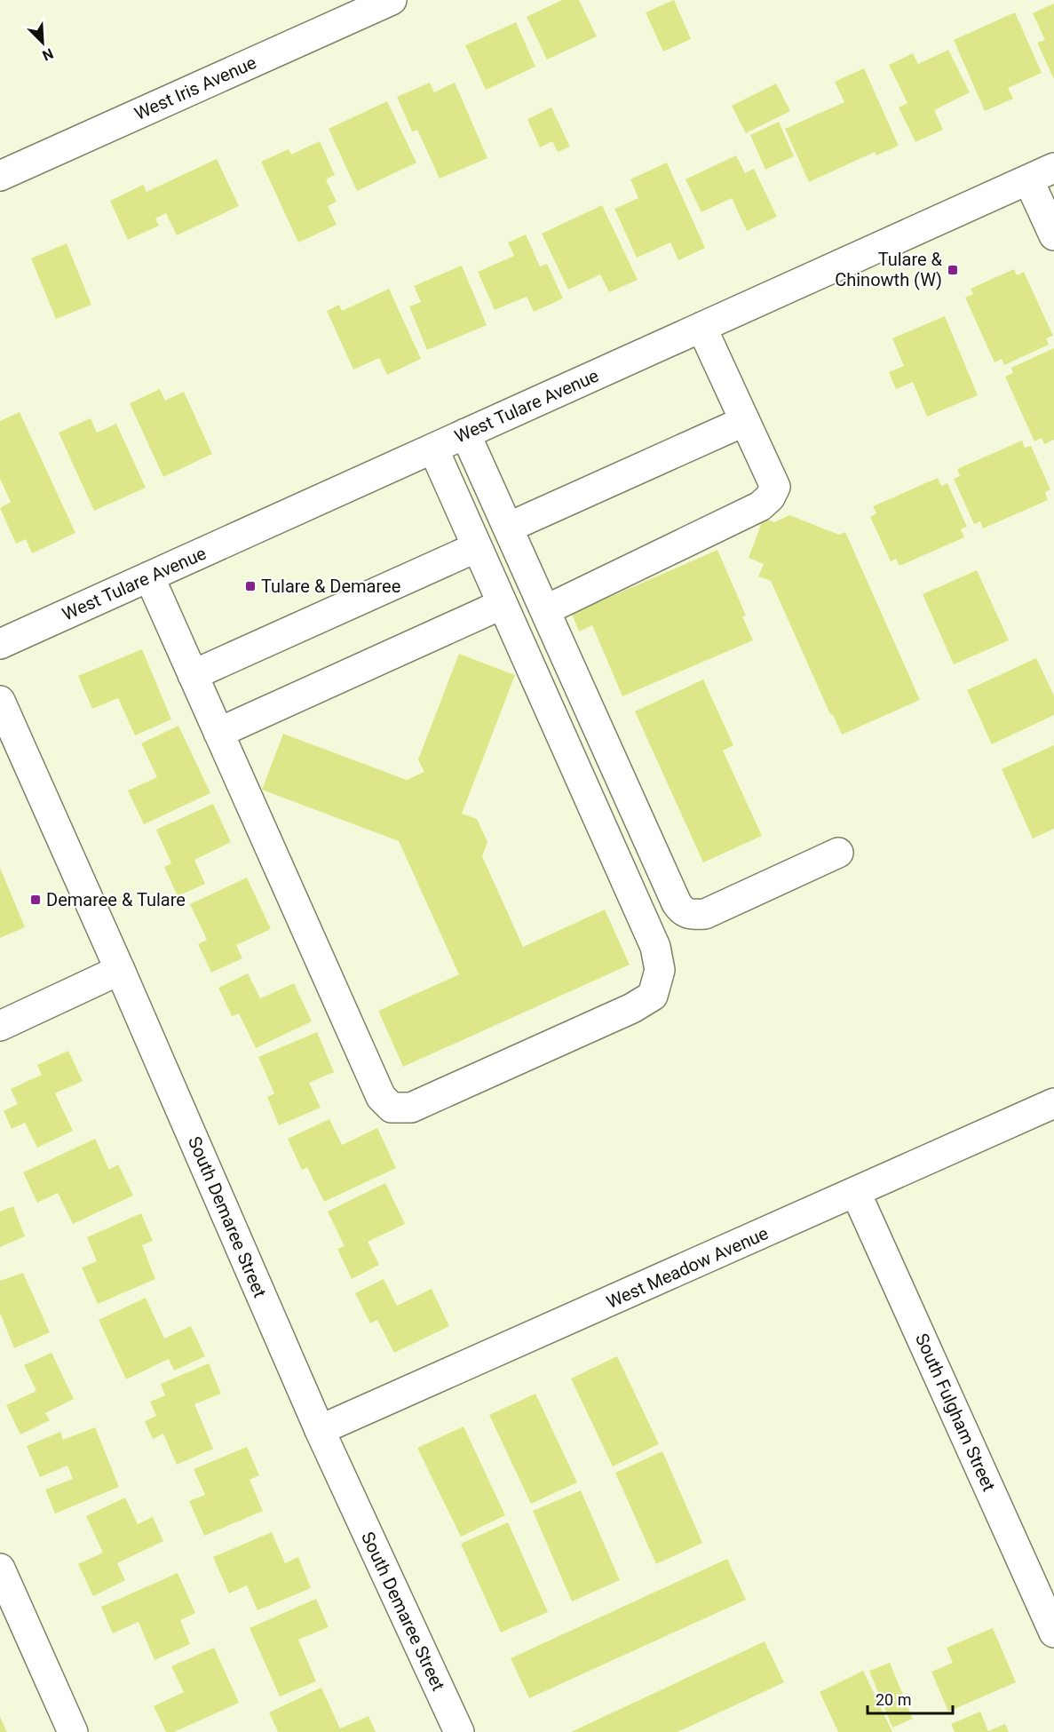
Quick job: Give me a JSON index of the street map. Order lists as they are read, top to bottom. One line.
{"streets":{"street":["West Iris Avenue","West Tulare Avenue","South Demaree Street","West Meadow Avenue","South Fulgham Street"]},"crossings":[["South Demaree Street","West Meadow Avenue"],["West Meadow Avenue","South Fulgham Street"]],"places":{"transit":["Tulare & Chinowth (W)","Tulare & Demaree","Demaree & Tulare"]},"scale_bar":"20 m","north":"bottom right"}
